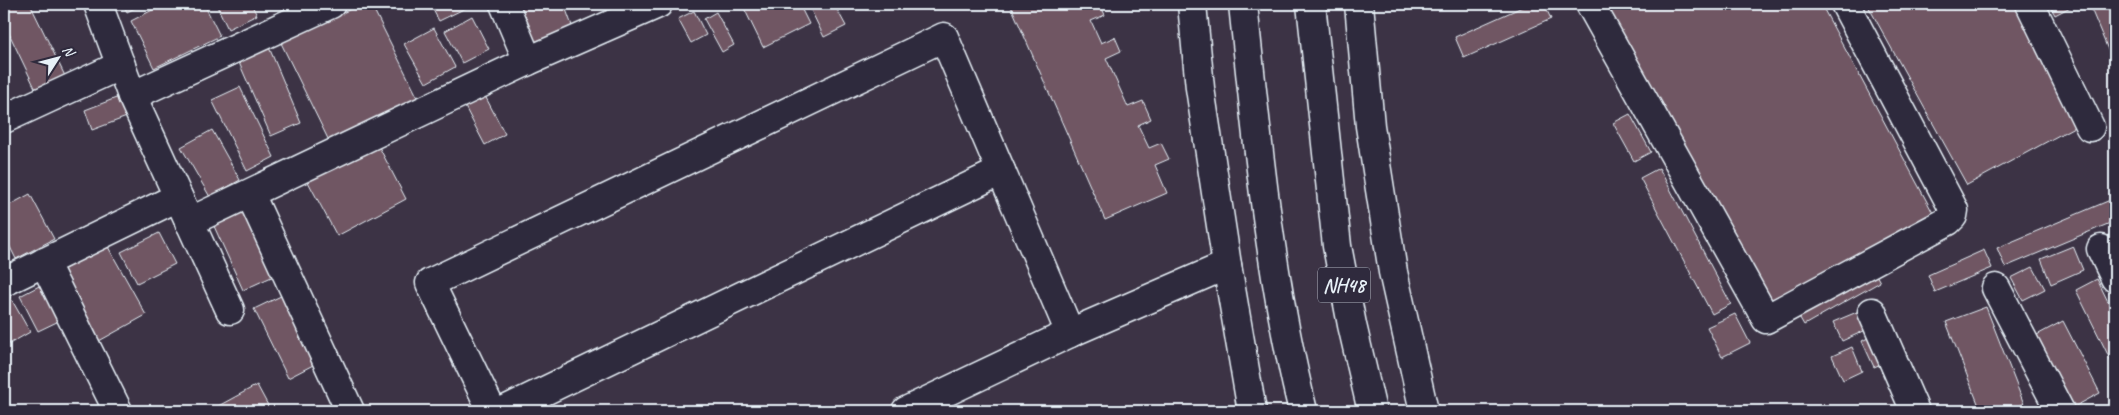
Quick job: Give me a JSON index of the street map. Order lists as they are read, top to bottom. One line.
{"streets":{"main road":["NH48"]},"north":"top right"}
